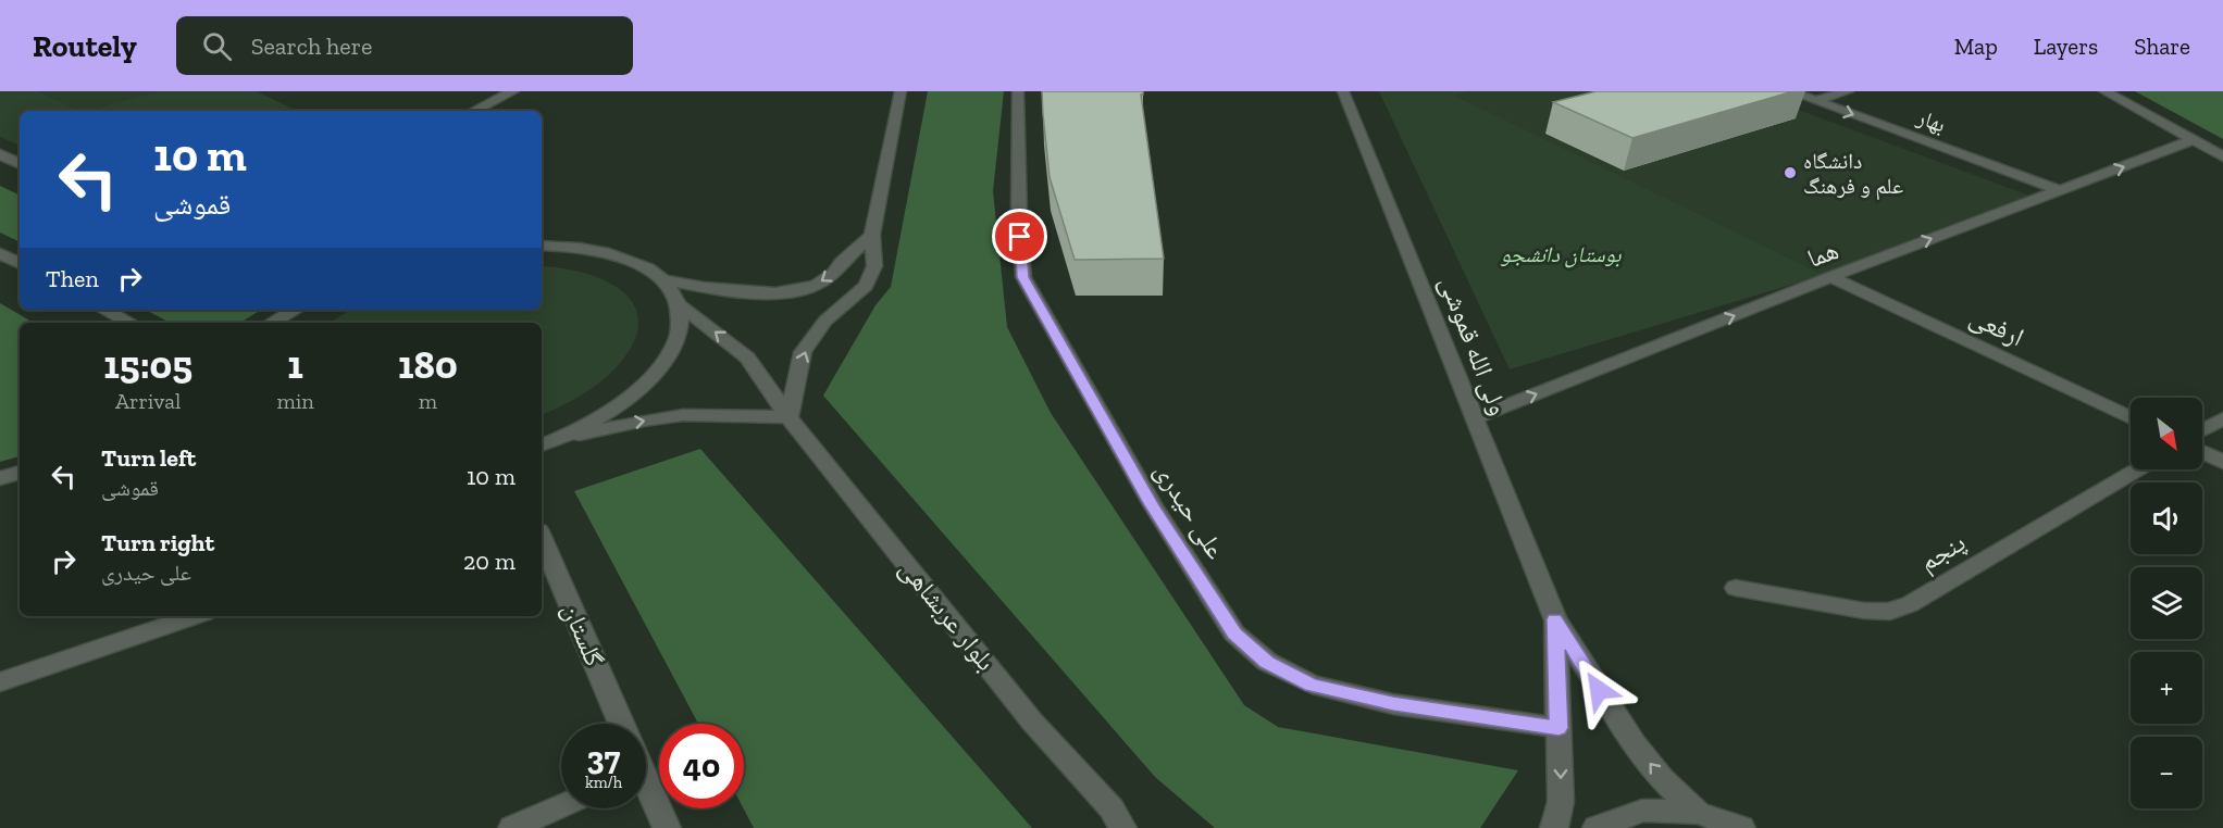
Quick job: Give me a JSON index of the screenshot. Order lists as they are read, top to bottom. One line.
{"streets":{"street":["بهار","هما","ارفعی","ولی الله قموشی","علی حیدری","پنجم","بلوار عربشاهی","گلستان"]},"crossings":[["بهار","هما"],["هما","ارفعی"],["هما","ولی الله قموشی"]],"one_way":["بهار","هما"],"parks":["بوستان دانشجو"],"places":["دانشگاه علم و فرهنگ"],"north":"bottom right","page":{"header":"Routely","search":"Search here","nav":["Map","Layers","Share"],"turn":["10 m","قموشی"],"then":"Then","eta":["15:05","Arrival","1","min","180","m"],"map_buttons":["+","−"],"list":[{"name":"Turn left","note":"قموشی","value":"10 m"},{"name":"Turn right","note":"علی حیدری","value":"20 m"}],"speed":"37 km/h","limit":"40"}}
